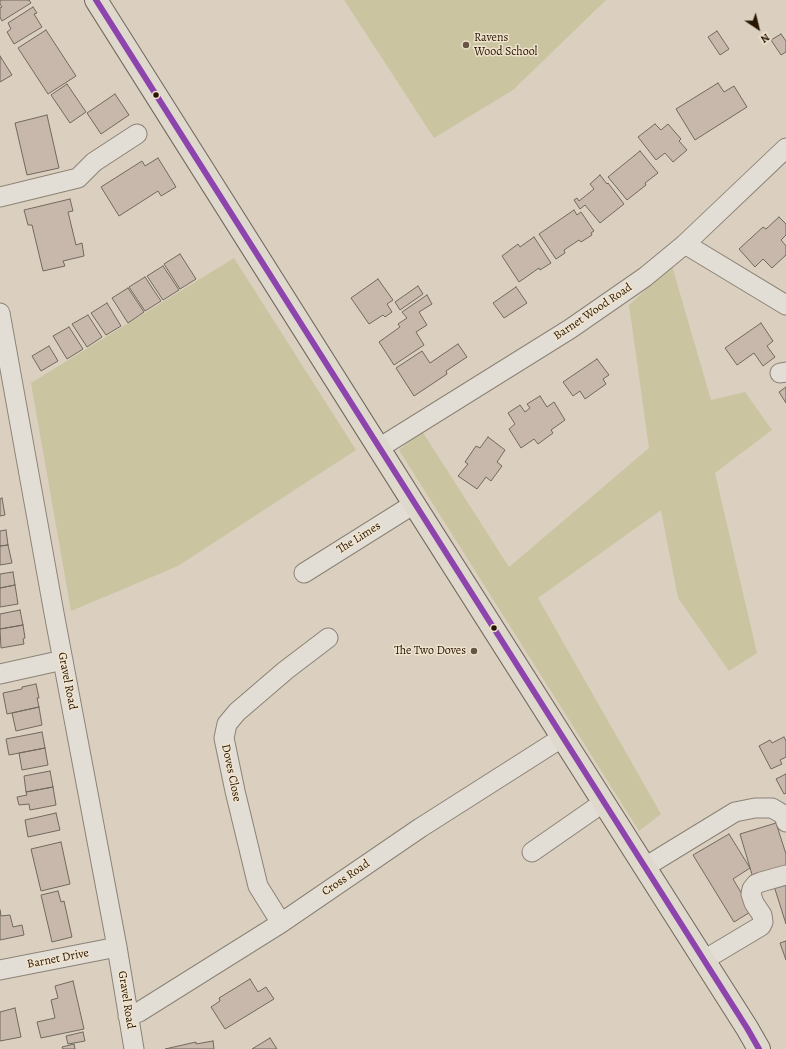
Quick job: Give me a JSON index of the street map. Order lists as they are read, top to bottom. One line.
{"streets":{"street":["Barnet Wood Road","The Limes","Gravel Road","Doves Close","Cross Road","Barnet Drive"]},"crossings":[["Gravel Road","Cross Road"],["Gravel Road","Barnet Drive"],["Doves Close","Cross Road"]],"places":["Ravens Wood School","The Two Doves"],"north":"bottom right"}
